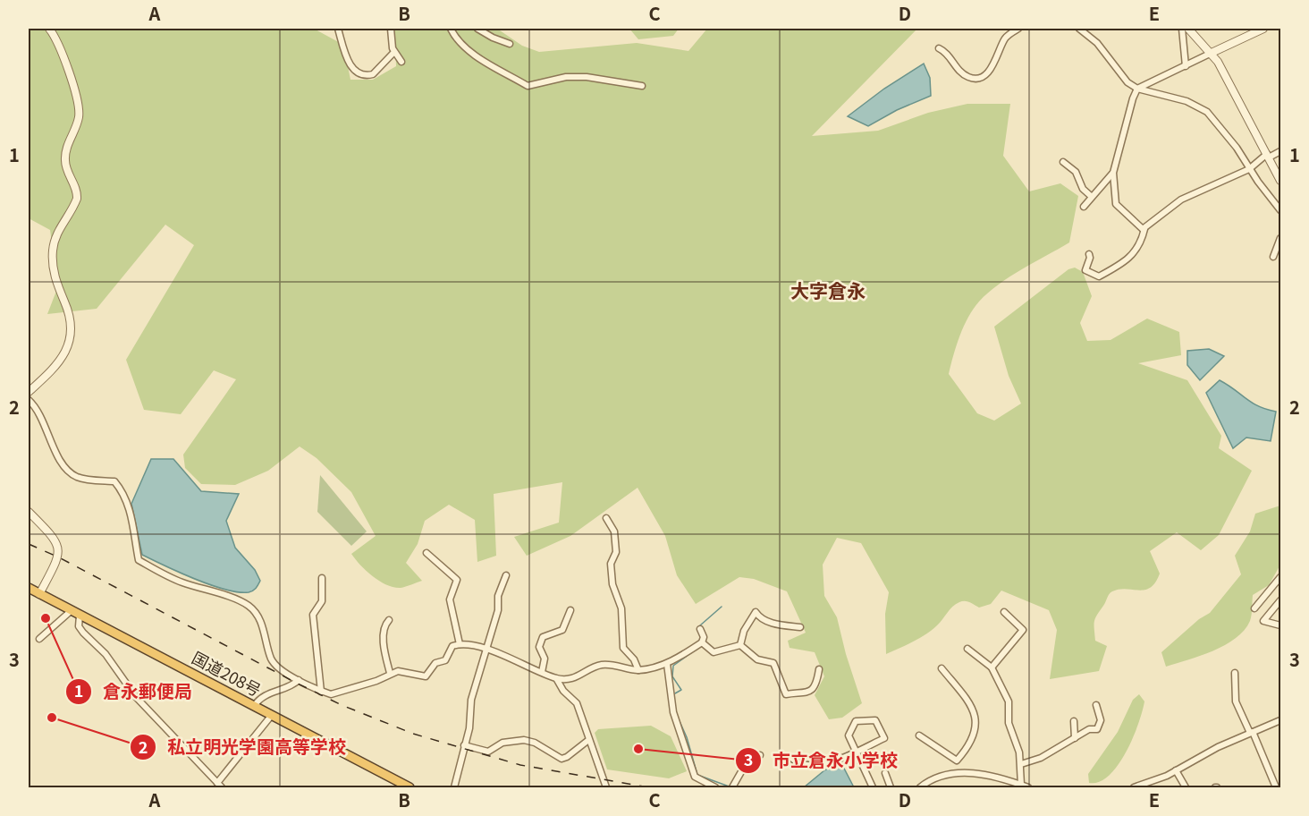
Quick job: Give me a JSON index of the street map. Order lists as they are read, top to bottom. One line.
{"streets":{"highway":["国道208号"]},"districts":["大字倉永"],"places":["倉永郵便局","私立明光学園高等学校","市立倉永小学校"],"grid":{"columns":["A","B","C","D","E"],"rows":["1","2","3"]}}
